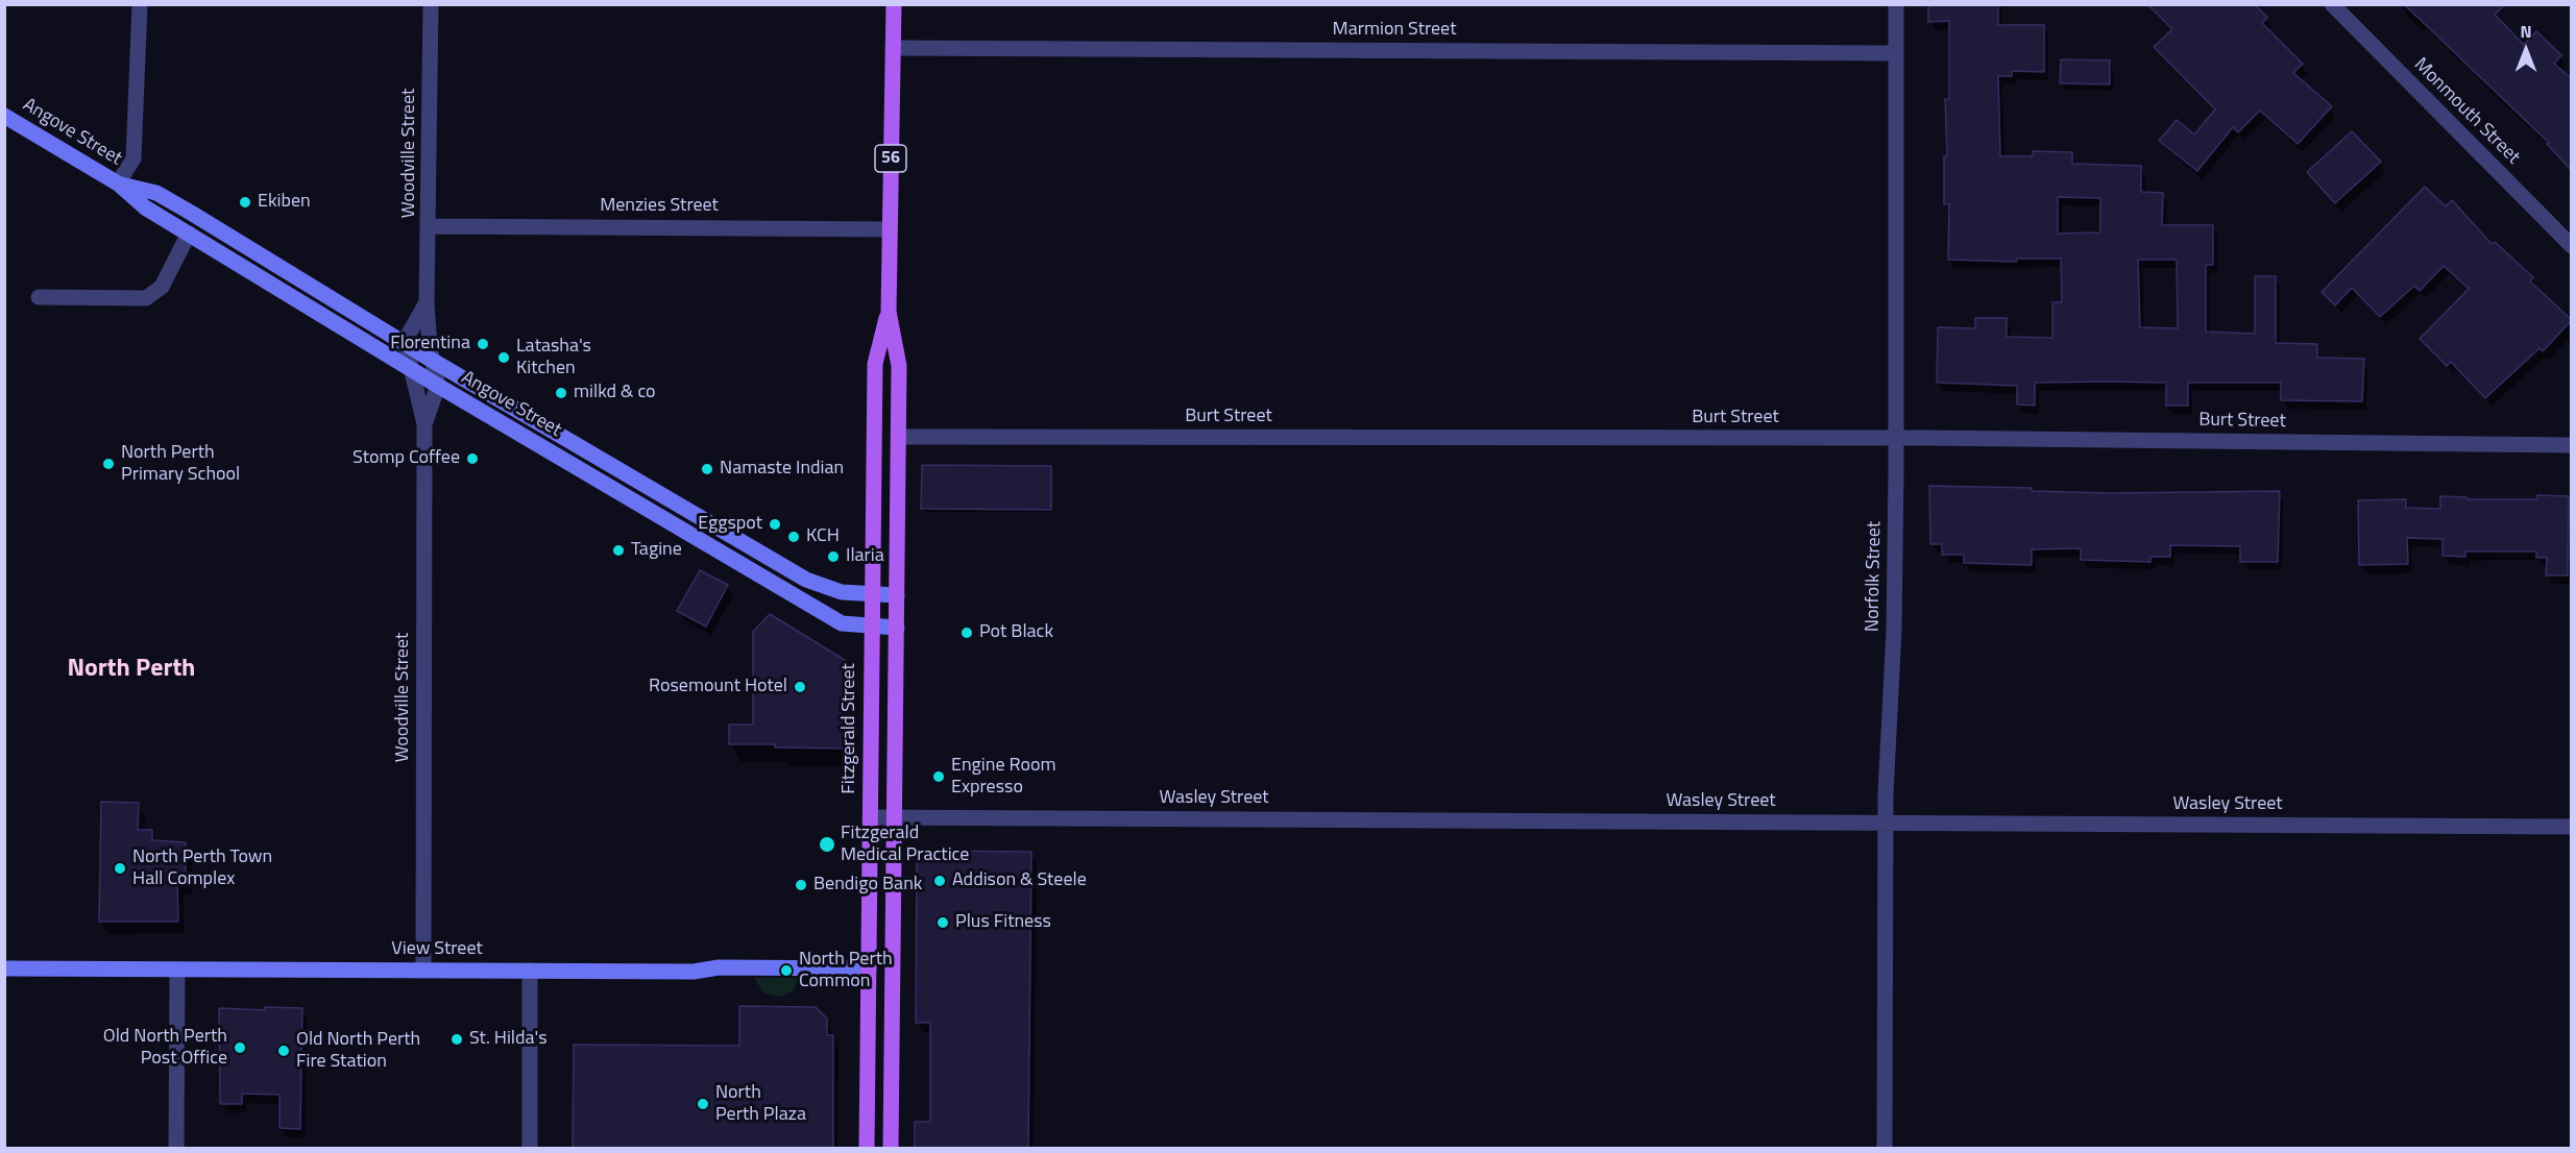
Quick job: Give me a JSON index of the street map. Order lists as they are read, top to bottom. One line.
{"streets":{"main road":["Angove Street","56","Fitzgerald Street","View Street"],"street":["Marmion Street","Monmouth Street","Woodville Street","Menzies Street","Burt Street","Norfolk Street","Wasley Street"]},"crossings":[["Marmion Street","Norfolk Street"],["Marmion Street","Fitzgerald Street"],["Angove Street","Woodville Street"],["Angove Street","Fitzgerald Street"],["Woodville Street","Menzies Street"],["Woodville Street","View Street"],["Menzies Street","Fitzgerald Street"],["Burt Street","Norfolk Street"],["Burt Street","Fitzgerald Street"],["Norfolk Street","Wasley Street"],["Fitzgerald Street","Wasley Street"],["Fitzgerald Street","View Street"]],"districts":["North Perth"],"places":["Ekiben","Florentina","Latasha's Kitchen","milkd & co","Stomp Coffee","North Perth Primary School","Namaste Indian","Eggspot","KCH","Tagine","Ilaria","Pot Black","Rosemount Hotel","Engine Room Expresso","Fitzgerald Medical Practice","North Perth Town Hall Complex","Addison & Steele","Bendigo Bank","Plus Fitness","North Perth Common","St. Hilda's","Old North Perth Post Office","Old North Perth Fire Station","North Perth Plaza"],"north":"top"}
